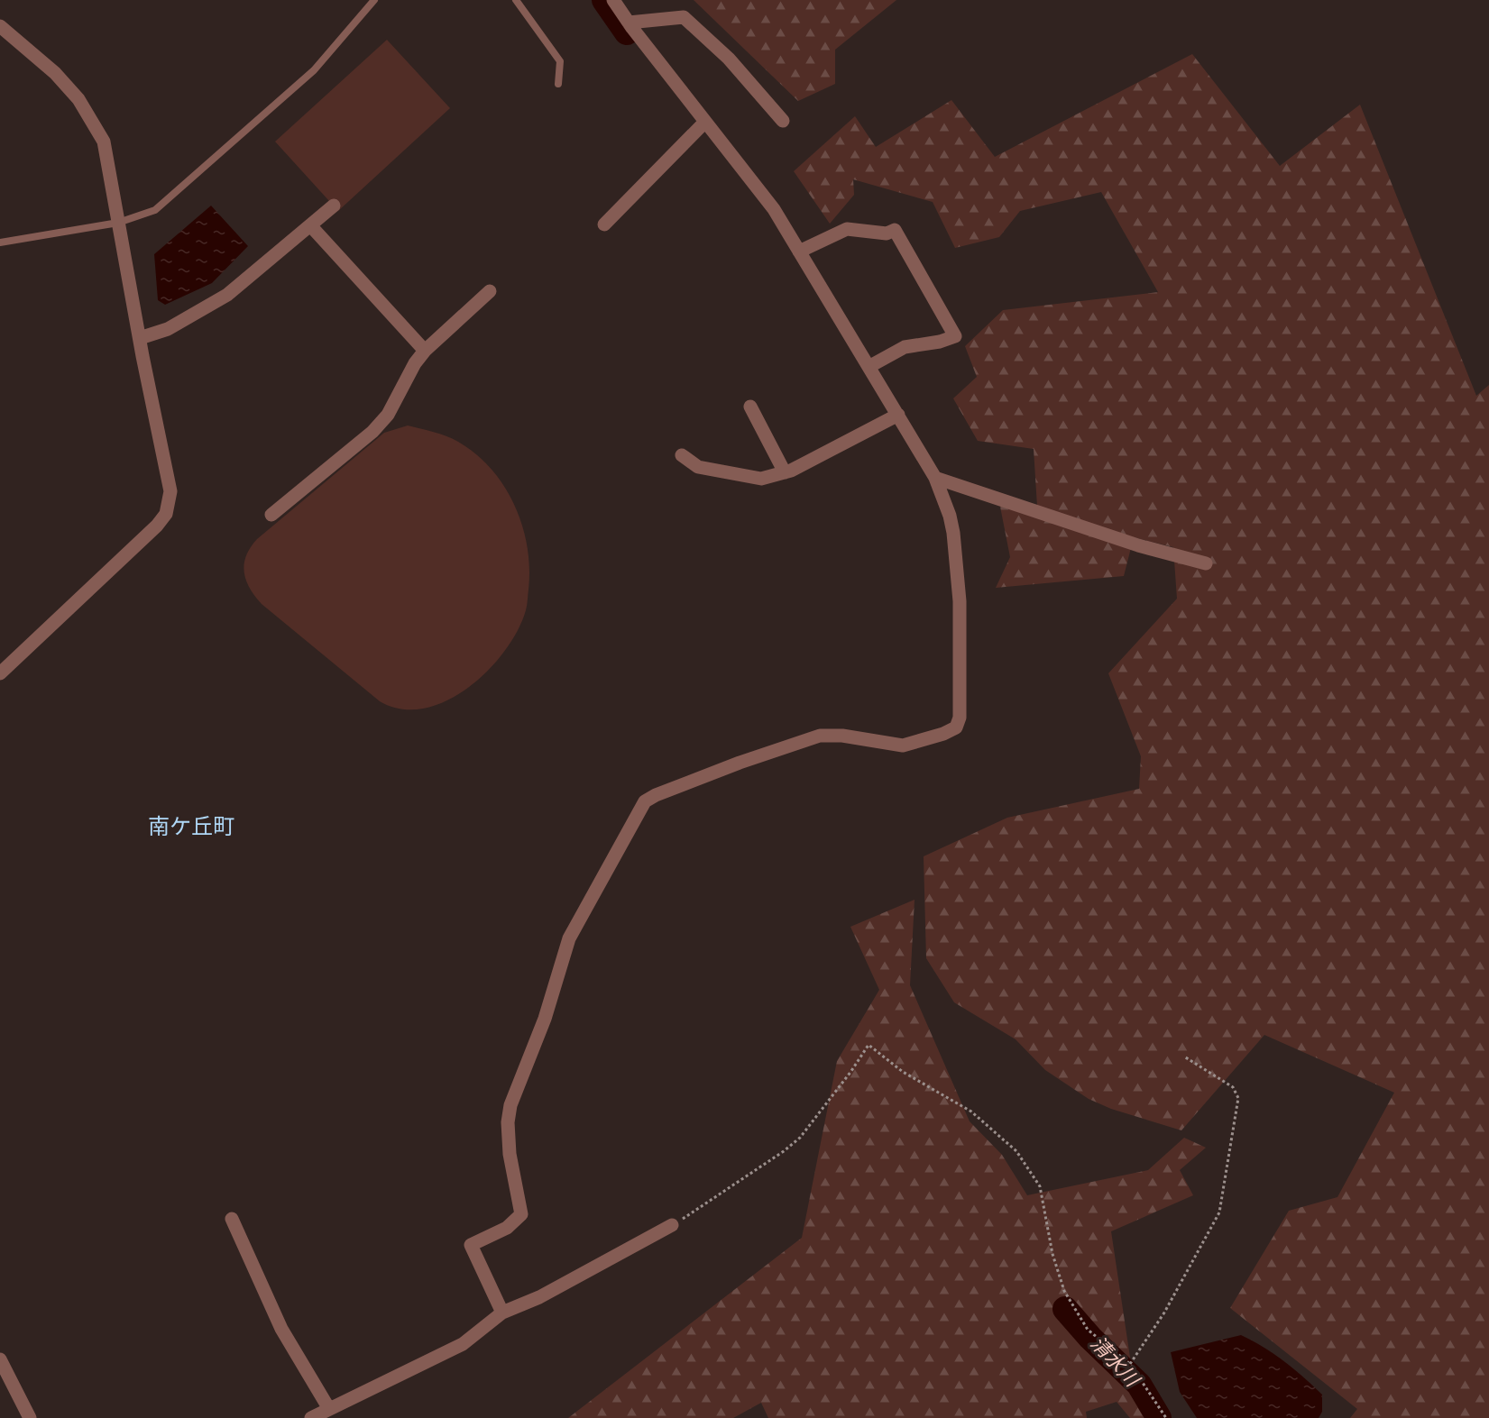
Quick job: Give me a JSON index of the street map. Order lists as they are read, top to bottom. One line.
{"districts":["南ケ丘町"],"water":["清水川"]}
